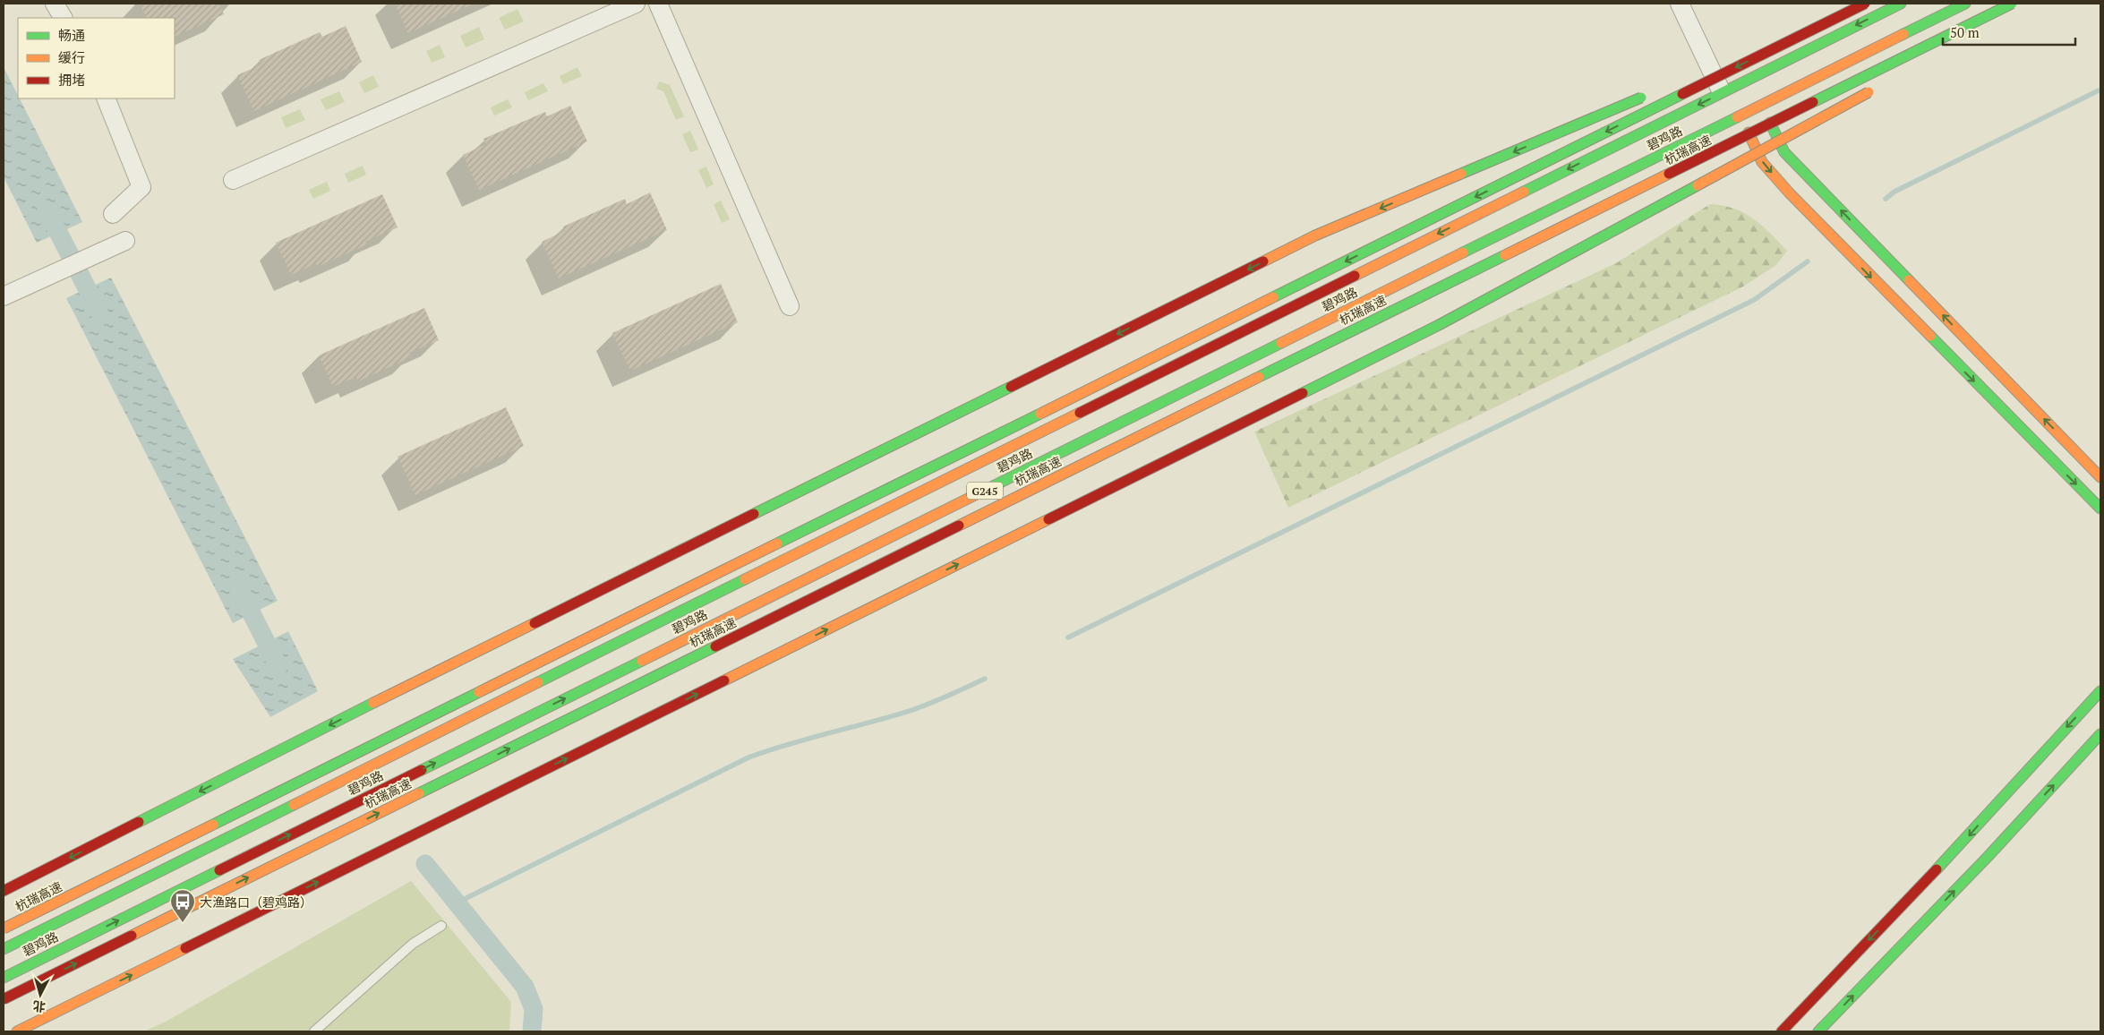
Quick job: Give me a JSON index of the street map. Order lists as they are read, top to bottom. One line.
{"streets":{"main road":["碧鸡路","杭瑞高速","G245"]},"places":{"bus stop":["大渔路口（碧鸡路）"]},"legend":["畅通","缓行","拥堵"],"scale_bar":"50 m","north":"bottom"}
